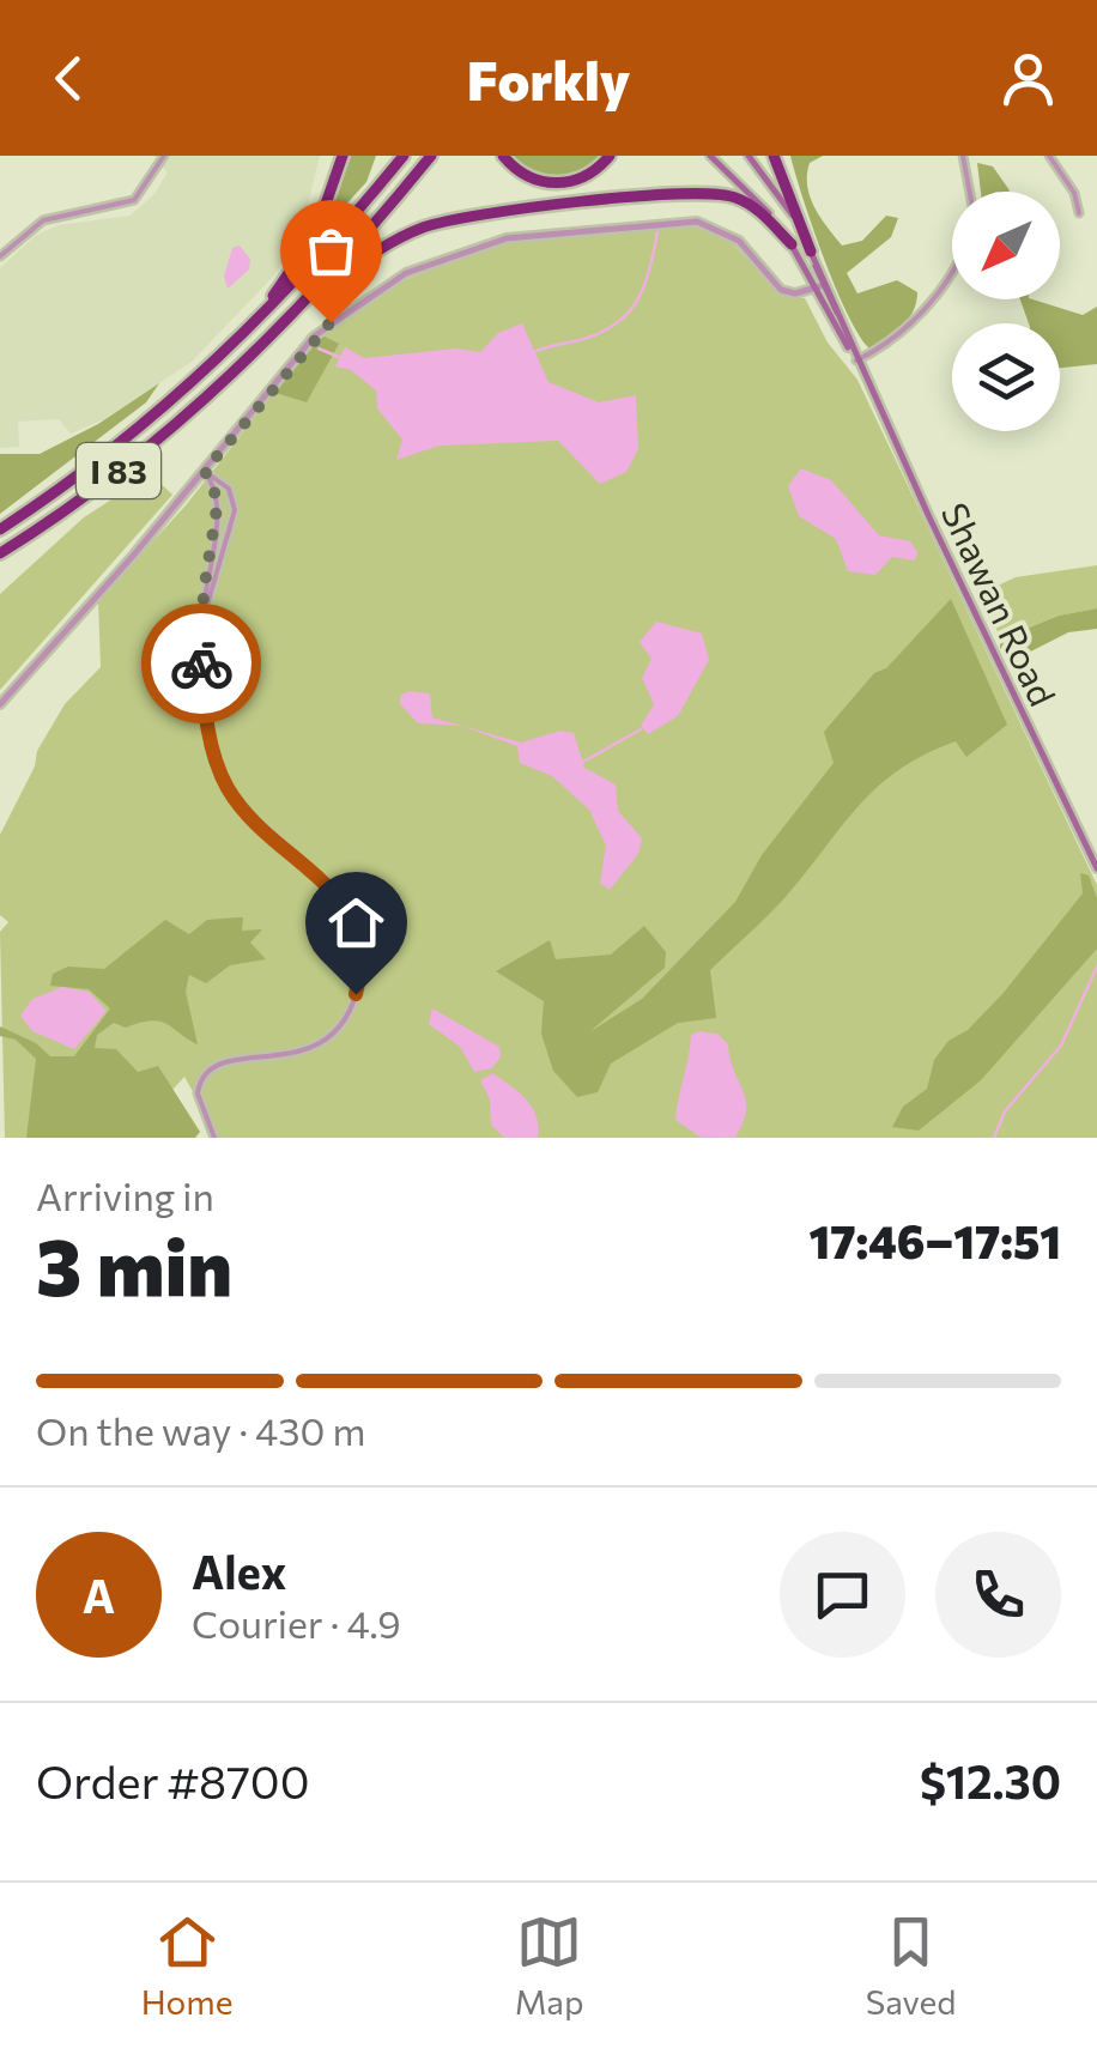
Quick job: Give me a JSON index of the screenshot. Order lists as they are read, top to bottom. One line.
{"streets":{"highway":["I 83"],"main road":["Shawan Road"]},"north":"bottom left","page":{"header":"Forkly","heading":["3 min","Arriving in","17:46–17:51"],"panel":["Alex","Courier · 4.9","Order #8700","$12.30"],"bar":"On the way · 430 m","round":"A","tabs":["Home","Map","Saved"]}}
